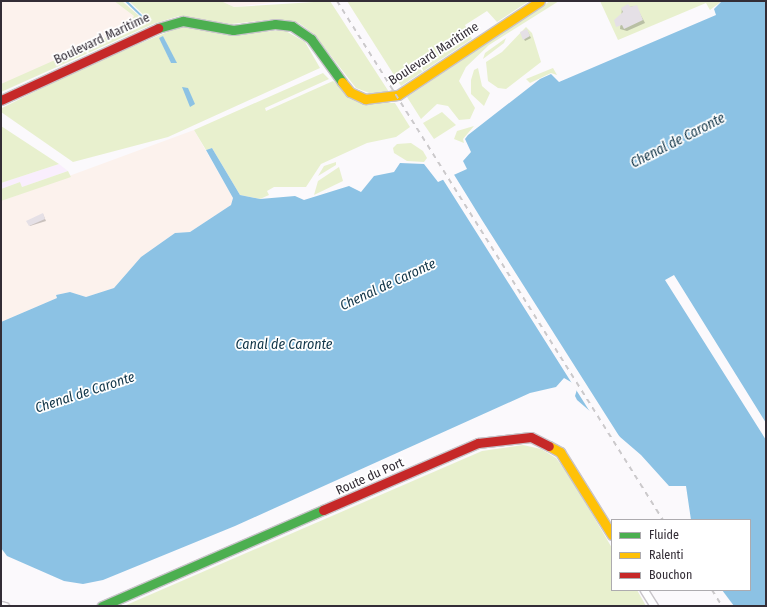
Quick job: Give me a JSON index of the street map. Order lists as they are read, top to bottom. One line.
{"streets":{"street":["Boulevard Maritime","Route du Port"]},"water":["Chenal de Caronte","Canal de Caronte"],"legend":["Fluide","Ralenti","Bouchon"]}
